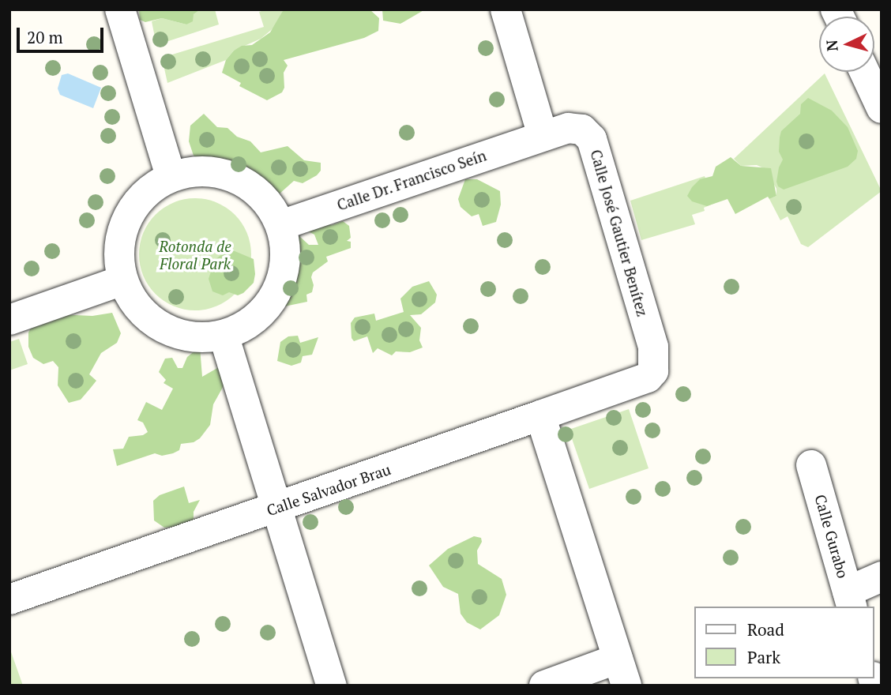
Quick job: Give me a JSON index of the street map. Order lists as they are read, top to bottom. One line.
{"streets":{"street":["Calle Dr. Francisco Seín","Calle José Gautier Benítez","Calle Salvador Brau","Calle Gurabo"]},"crossings":[["Calle Dr. Francisco Seín","Calle José Gautier Benítez"],["Calle José Gautier Benítez","Calle Salvador Brau"]],"parks":["Rotonda de Floral Park"],"legend":["Road","Park"],"scale_bar":"20 m","north":"left"}
